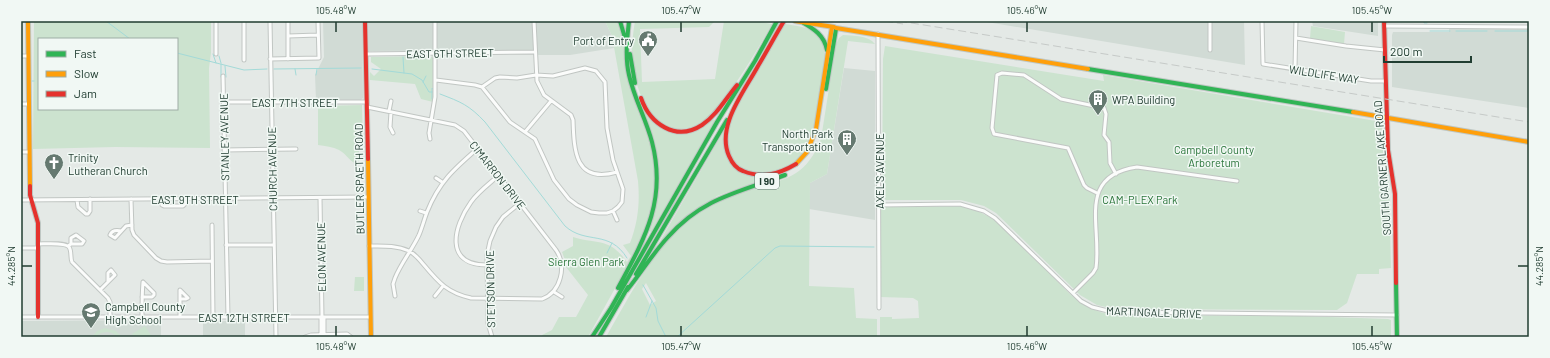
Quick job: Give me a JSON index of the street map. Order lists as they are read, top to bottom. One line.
{"streets":{"main road":["SOUTH GARNER LAKE ROAD","BUTLER SPAETH ROAD","I 90"],"street":["EAST 6TH STREET","WILDLIFE WAY","EAST 7TH STREET","STANLEY AVENUE","CHURCH AVENUE","AXEL'S AVENUE","CIMARRON DRIVE","EAST 9TH STREET","ELON AVENUE","STETSON DRIVE","MARTINGALE DRIVE","EAST 12TH STREET"]},"crossings":[["EAST 6TH STREET","BUTLER SPAETH ROAD"],["WILDLIFE WAY","SOUTH GARNER LAKE ROAD"],["EAST 7TH STREET","STANLEY AVENUE"],["EAST 7TH STREET","CHURCH AVENUE"],["EAST 7TH STREET","BUTLER SPAETH ROAD"],["STANLEY AVENUE","EAST 9TH STREET"],["STANLEY AVENUE","EAST 12TH STREET"],["SOUTH GARNER LAKE ROAD","MARTINGALE DRIVE"],["CHURCH AVENUE","EAST 9TH STREET"],["CHURCH AVENUE","EAST 12TH STREET"],["AXEL'S AVENUE","MARTINGALE DRIVE"],["CIMARRON DRIVE","BUTLER SPAETH ROAD"],["CIMARRON DRIVE","STETSON DRIVE"],["BUTLER SPAETH ROAD","EAST 9TH STREET"],["BUTLER SPAETH ROAD","EAST 12TH STREET"],["EAST 9TH STREET","ELON AVENUE"],["ELON AVENUE","EAST 12TH STREET"]],"parks":["Campbell County Arboretum","CAM-PLEX Park","Sierra Glen Park"],"places":{"public building":["Port of Entry"],"building":["WPA Building","North Park Transportation"],"church":["Trinity Lutheran Church"],"school or university":["Campbell County High School"]},"legend":["Fast","Slow","Jam"],"scale_bar":"200 m","coordinates":["105.48°W","105.47°W","105.46°W","105.45°W","44.285°N"]}
